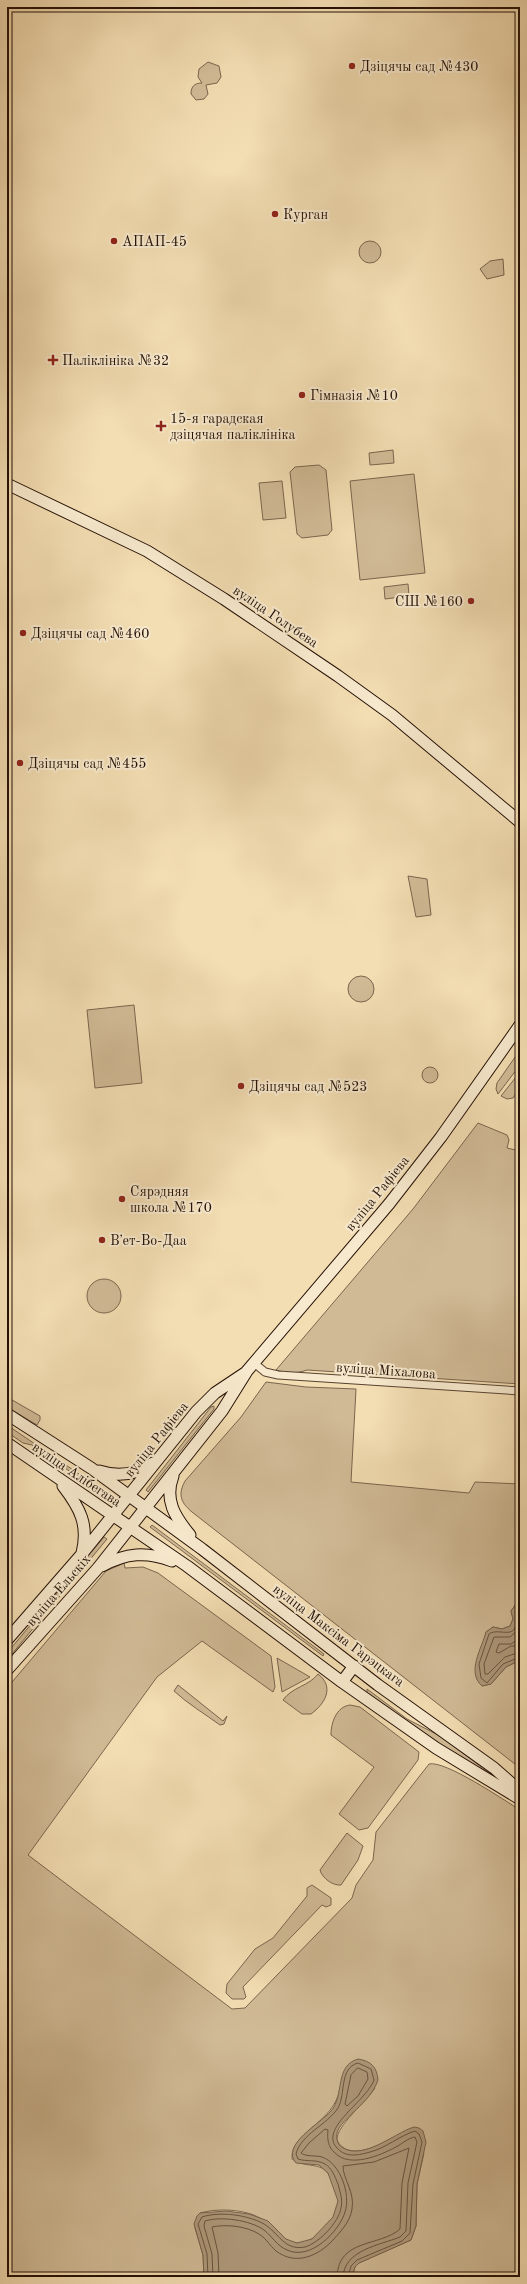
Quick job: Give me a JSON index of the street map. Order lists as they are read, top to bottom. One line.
{"streets":{"main road":["вуліца Голубева","вуліца Рафіева","вуліца Алібегава","вуліца Ельскіх","вуліца Максіма Гарэцкага"],"street":["вуліца Міхалова"]},"crossings":[["вуліца Рафіева","вуліца Міхалова"],["вуліца Рафіева","вуліца Алібегава"],["вуліца Рафіева","вуліца Ельскіх"],["вуліца Рафіева","вуліца Максіма Гарэцкага"],["вуліца Алібегава","вуліца Ельскіх"],["вуліца Алібегава","вуліца Максіма Гарэцкага"]],"places":{"other":["Дзіцячы сад №430","Курган","АПАП-45","Гімназія №10","СШ №160","Дзіцячы сад №460","Дзіцячы сад №455","Дзіцячы сад №523","Сярэдняя школа №170","Вʼет-Во-Даа"],"health":["Паліклініка №32","15-я гарадская дзіцячая паліклініка"]}}
